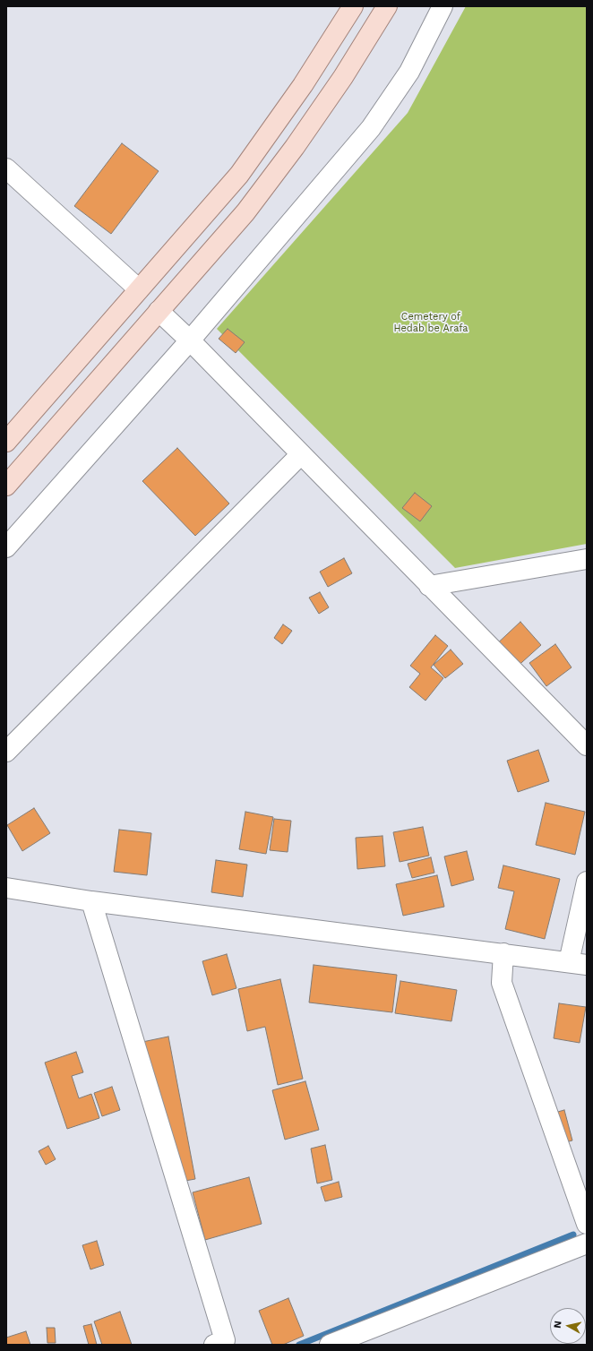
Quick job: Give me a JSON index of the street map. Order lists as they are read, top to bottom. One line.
{"parks":["Cemetery of Hedab be Arafa"],"north":"left"}
